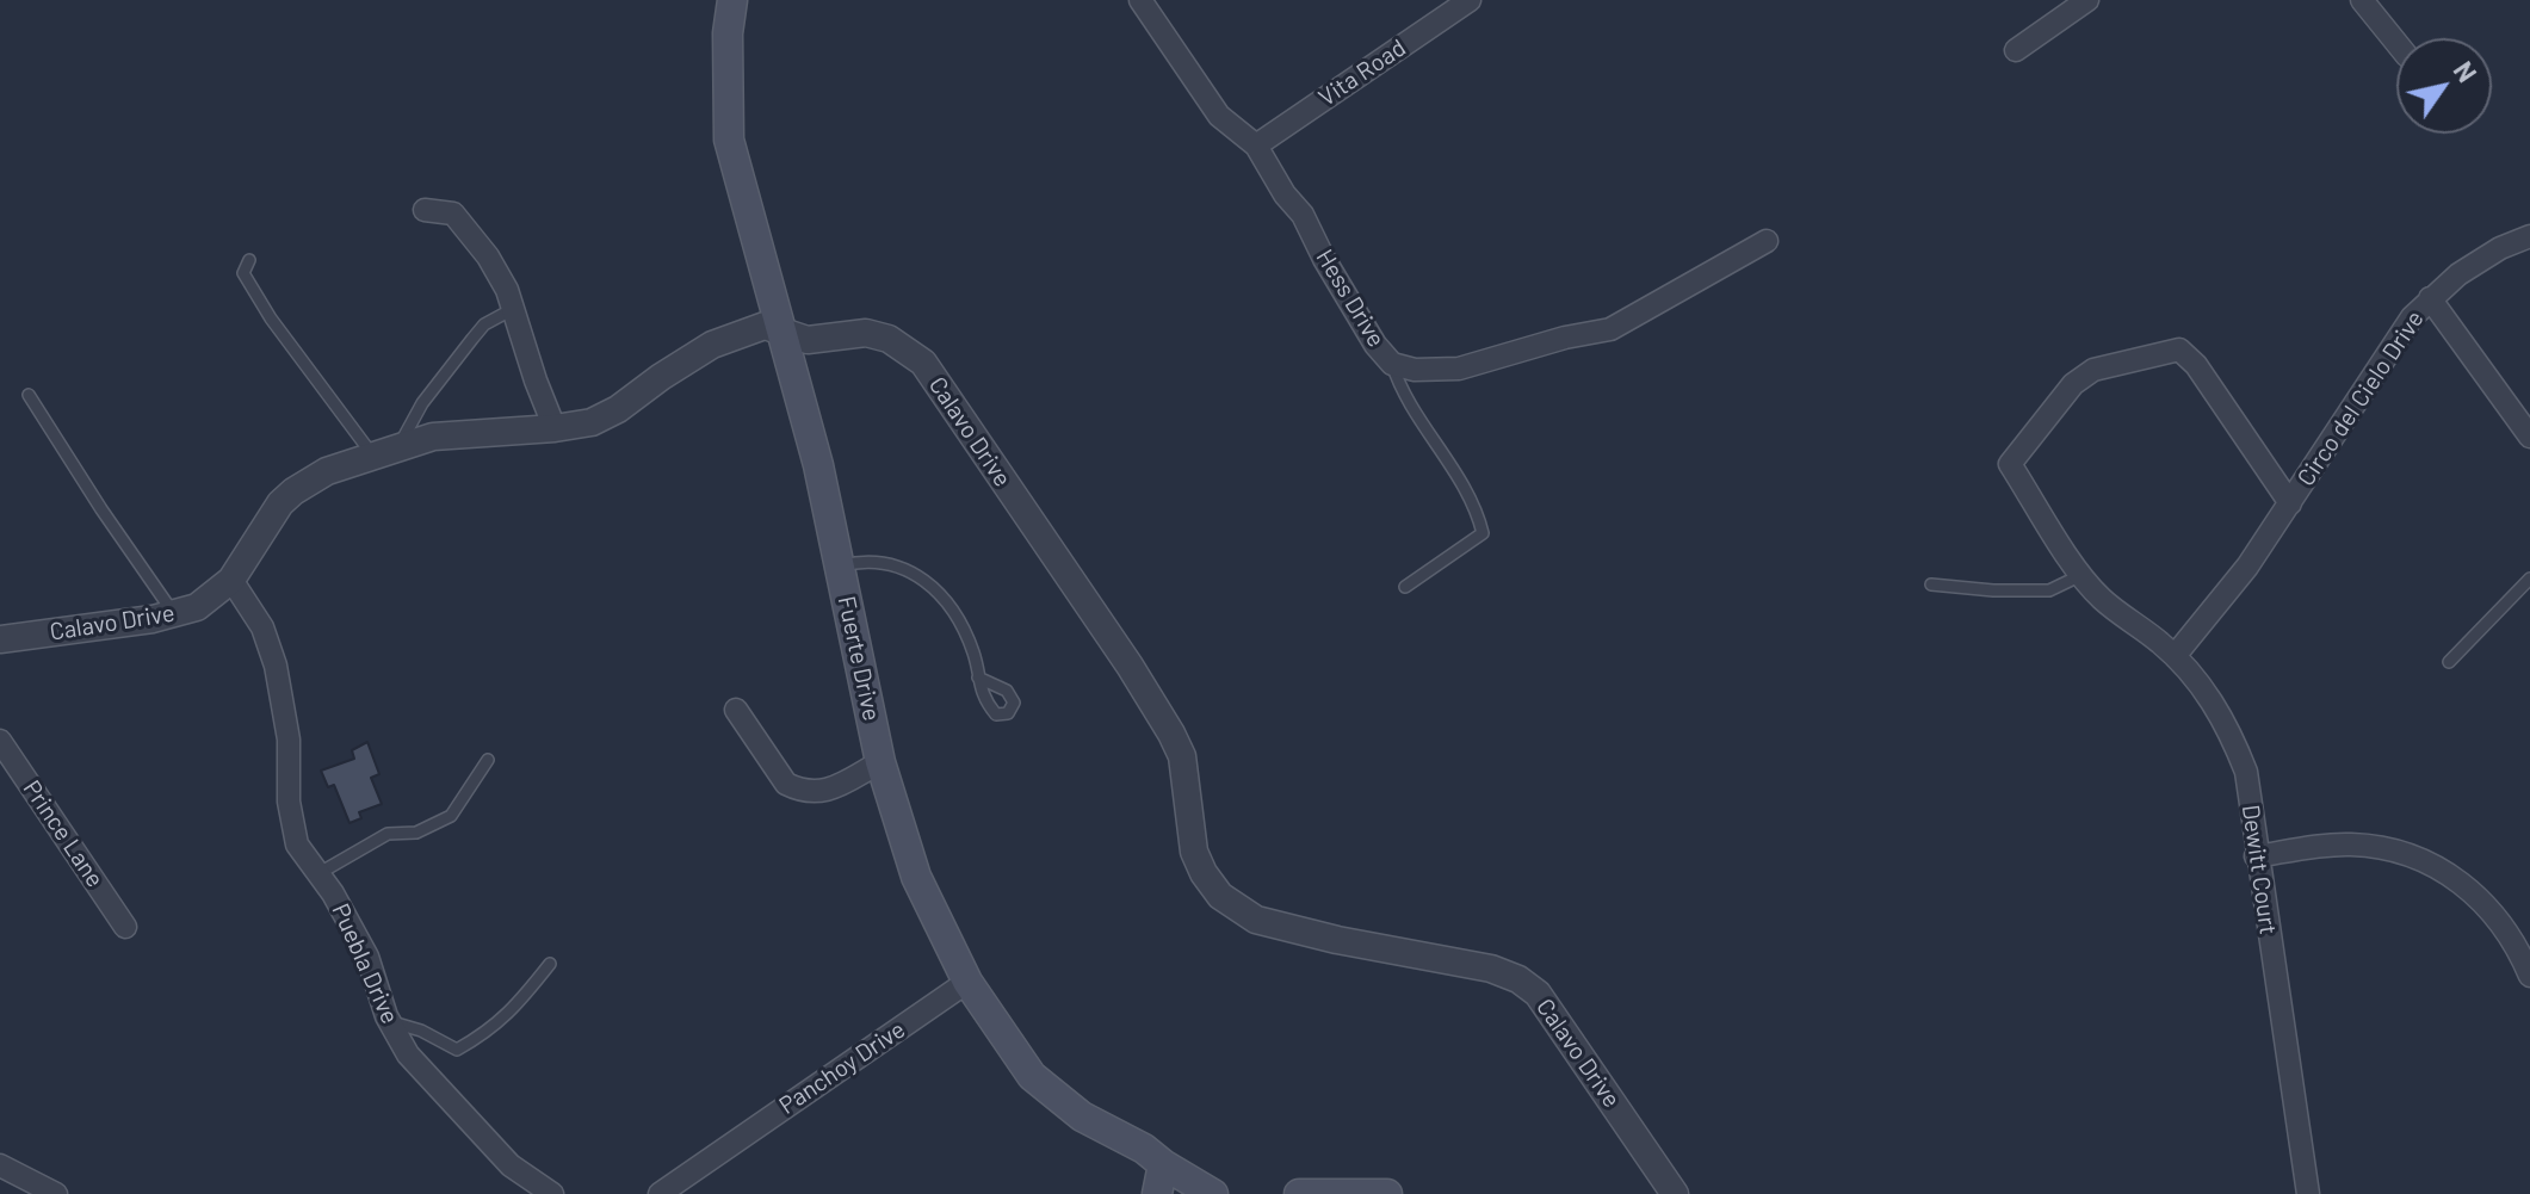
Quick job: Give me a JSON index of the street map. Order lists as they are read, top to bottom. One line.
{"streets":{"main road":["Fuerte Drive"],"street":["Vita Road","Hess Drive","Circo del Cielo Drive","Calavo Drive","Prince Lane","Dewitt Court","Puebla Drive","Panchoy Drive"]},"crossings":[["Vita Road","Hess Drive"],["Circo del Cielo Drive","Dewitt Court"],["Calavo Drive","Fuerte Drive"],["Calavo Drive","Puebla Drive"],["Fuerte Drive","Panchoy Drive"]],"north":"top right"}
